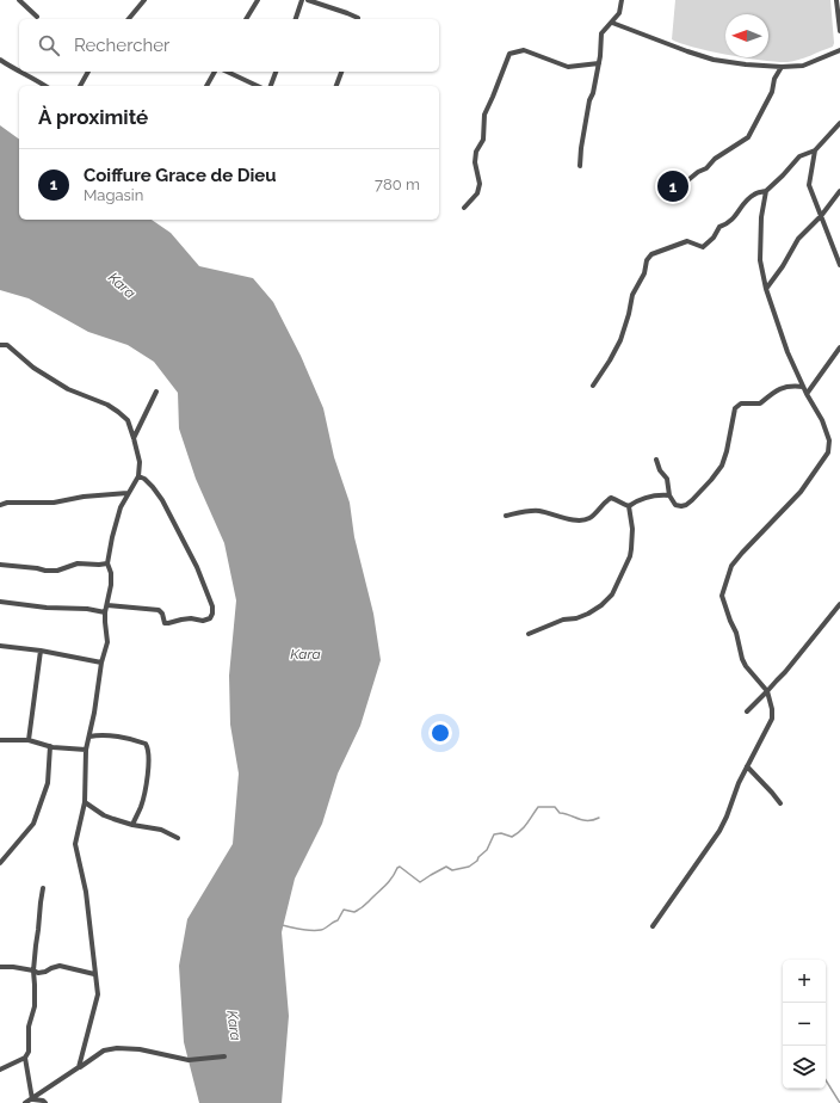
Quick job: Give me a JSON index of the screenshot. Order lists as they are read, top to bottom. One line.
{"water":["Kara"],"north":"left","page":{"search":"Rechercher","heading":"À proximité","list":[{"mark":"1","name":"Coiffure Grace de Dieu","note":"Magasin","value":"780 m"}],"pins":"1","map_buttons":["+","−"]}}
